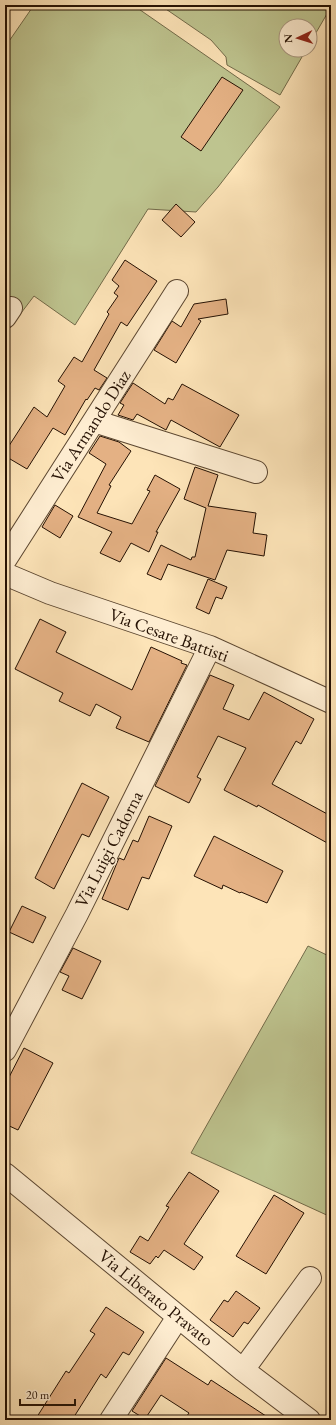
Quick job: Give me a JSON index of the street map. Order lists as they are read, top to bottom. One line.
{"streets":{"street":["Via Armando Diaz","Via Cesare Battisti","Via Luigi Cadorna","Via Liberato Pravato"]},"crossings":[["Via Cesare Battisti","Via Luigi Cadorna"]],"scale_bar":"20 m","north":"left"}
